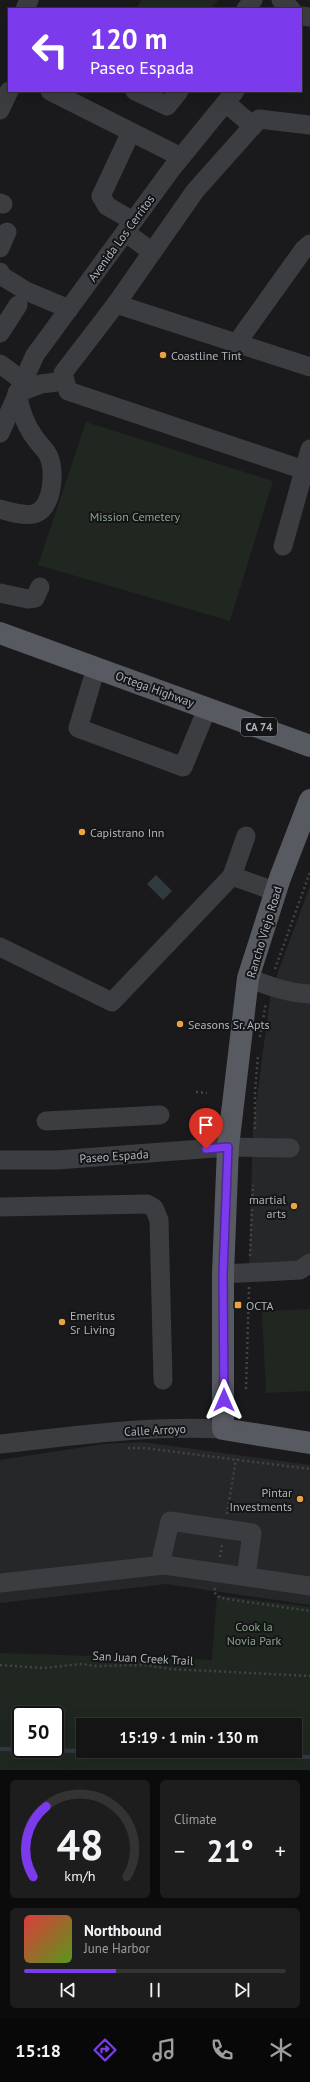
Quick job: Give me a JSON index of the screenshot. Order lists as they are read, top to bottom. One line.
{"streets":{"main road":["Ortega Highway","CA 74","Rancho Viejo Road","Calle Arroyo"],"street":["Avenida Los Cerritos","Paseo Espada"],"path":["San Juan Creek Trail"]},"crossings":[["Rancho Viejo Road","Paseo Espada"],["Rancho Viejo Road","Calle Arroyo"]],"parks":["Mission Cemetery","Cook la Novia Park"],"places":{"other":["Coastline Tint","Capistrano Inn","Seasons Sr. Apts","martial arts","Emeritus Sr Living","Pintar Investments"],"transit":["OCTA"]},"page":{"turn":["120 m","Paseo Espada"],"limit":"50","trip":"15:19 · 1 min · 130 m","tile":"Climate","heat":["−","21°","+"],"song":["Northbound","June Harbor"],"tabs":"15:18","gauge":["48","km/h"]}}
